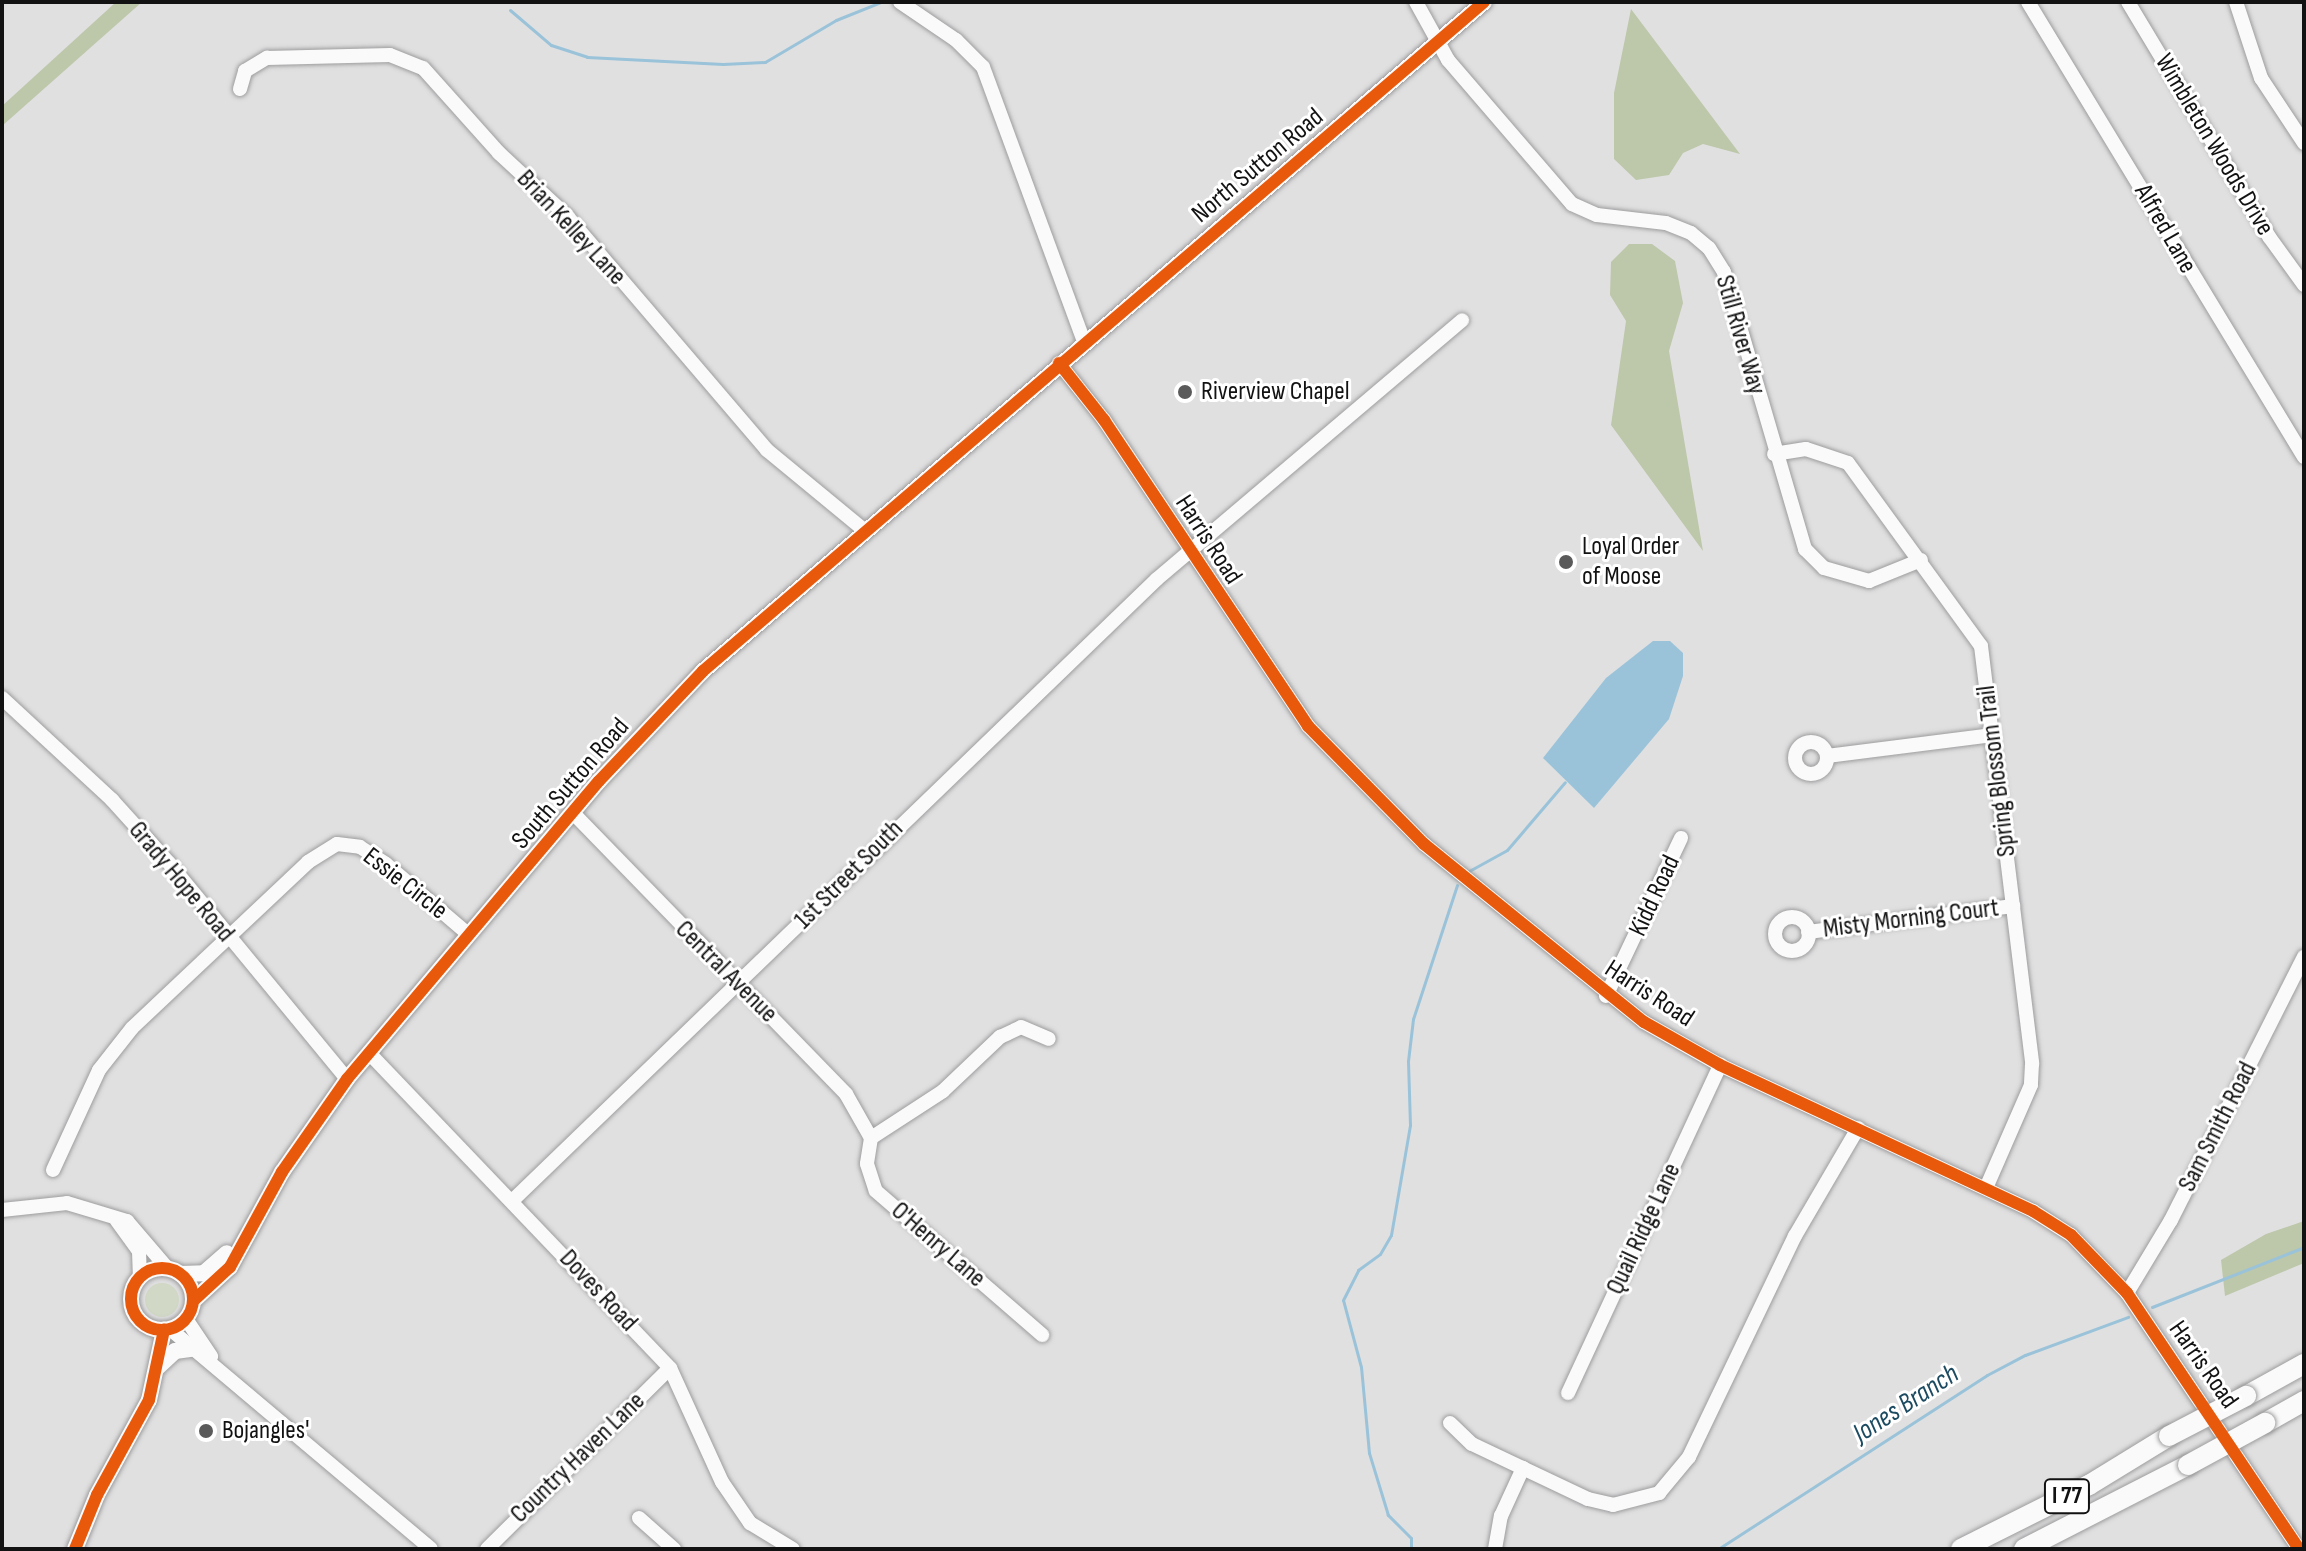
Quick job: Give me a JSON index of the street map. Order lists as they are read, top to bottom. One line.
{"streets":{"highway":["I 77"],"main road":["North Sutton Road","South Sutton Road"],"street":["Wimbleton Woods Drive","Brian Kelley Lane","Alfred Lane","Still River Way","Harris Road","Spring Blossom Trail","1st Street South","Grady Hope Road","Essie Circle","Kidd Road","Misty Morning Court","Central Avenue","Sam Smith Road","Quail Ridge Lane","O'Henry Lane","Doves Road","Country Haven Lane"]},"crossings":[["North Sutton Road","Still River Way"],["North Sutton Road","Harris Road"],["North Sutton Road","South Sutton Road"],["Brian Kelley Lane","South Sutton Road"],["Still River Way","Spring Blossom Trail"],["Harris Road","Spring Blossom Trail"],["Harris Road","South Sutton Road"],["Harris Road","1st Street South"],["Harris Road","Kidd Road"],["Harris Road","Sam Smith Road"],["Harris Road","Quail Ridge Lane"],["Spring Blossom Trail","Misty Morning Court"],["South Sutton Road","Grady Hope Road"],["South Sutton Road","Essie Circle"],["South Sutton Road","Central Avenue"],["South Sutton Road","Doves Road"],["1st Street South","Central Avenue"],["1st Street South","Doves Road"],["Grady Hope Road","Essie Circle"],["Central Avenue","O'Henry Lane"],["Doves Road","Country Haven Lane"]],"water":["Jones Branch"],"places":["Riverview Chapel","Loyal Order of Moose","Bojangles'"]}
